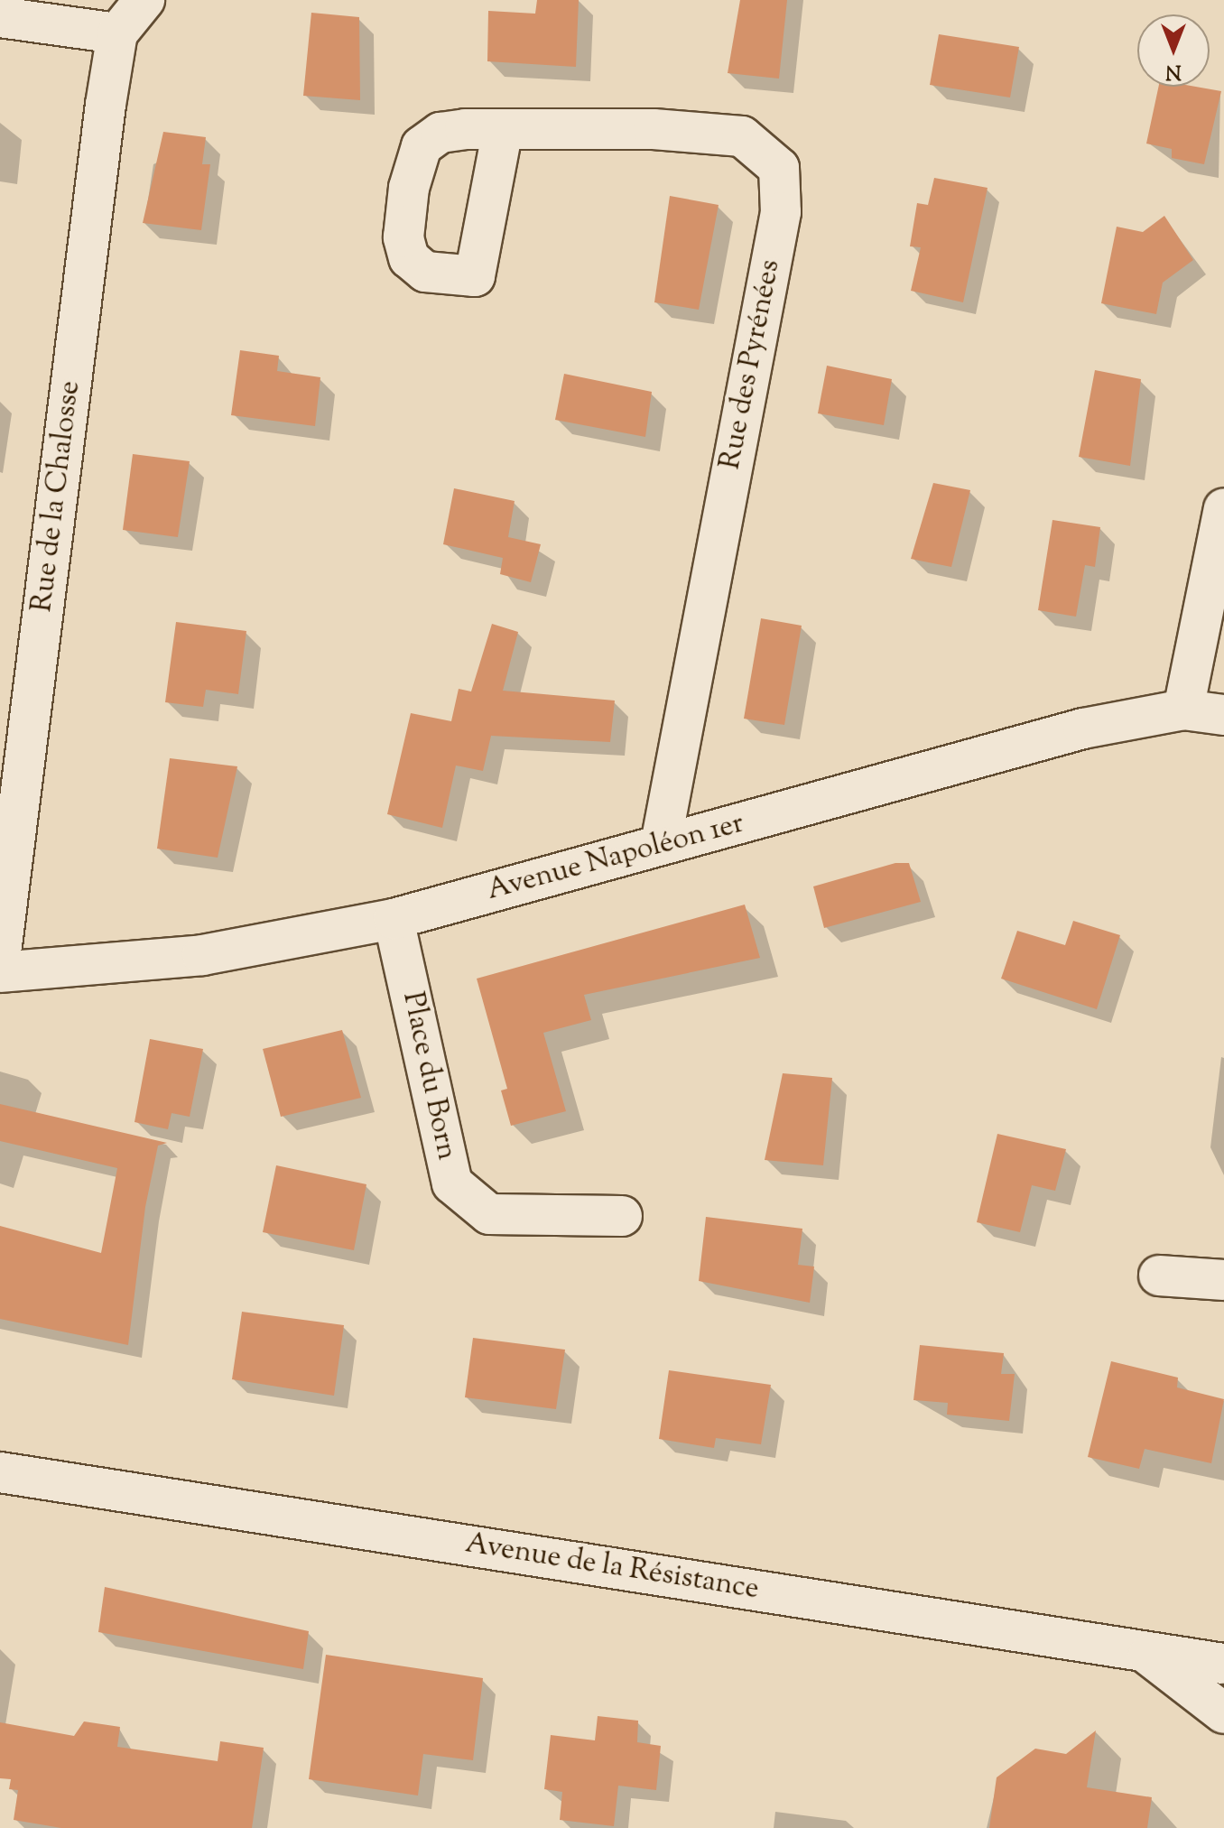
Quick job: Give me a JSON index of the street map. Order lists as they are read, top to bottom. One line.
{"streets":{"street":["Rue des Pyrénées","Rue de la Chalosse","Avenue Napoléon 1er","Place du Born","Avenue de la Résistance"]},"crossings":[["Rue des Pyrénées","Avenue Napoléon 1er"],["Avenue Napoléon 1er","Place du Born"]],"north":"bottom"}
